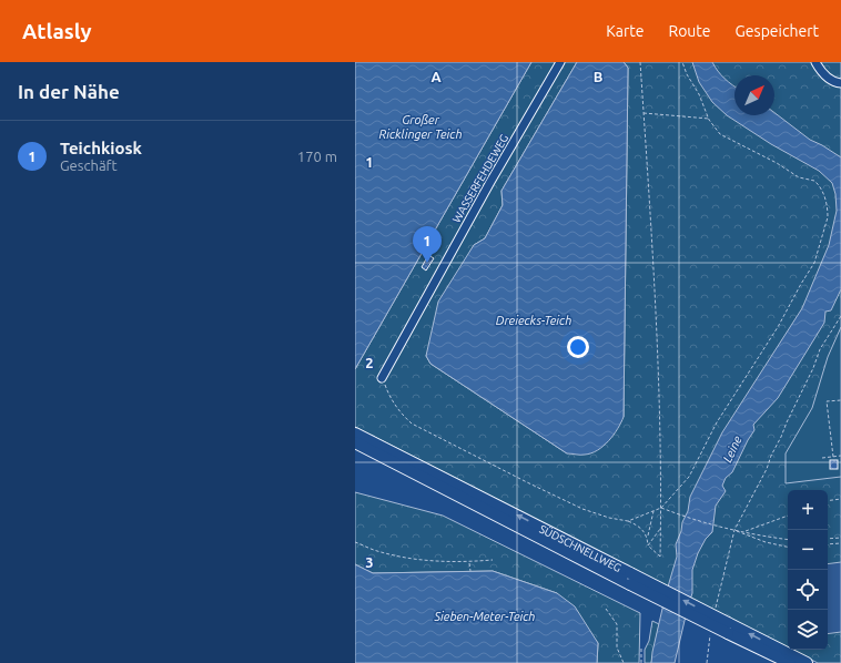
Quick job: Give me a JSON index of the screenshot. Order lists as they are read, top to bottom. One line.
{"streets":{"highway":["SÜDSCHNELLWEG"],"lane":["WASSERFEHDEWEG"]},"water":["Großer Ricklinger Teich","Dreiecks-Teich","Leine","Sieben-Meter-Teich"],"north":"top right","page":{"header":"Atlasly","nav":["Karte","Route","Gespeichert"],"heading":"In der Nähe","list":[{"mark":"1","name":"Teichkiosk","note":"Geschäft","value":"170 m"}],"pins":"1","map_buttons":["+","−"]},"grid":{"columns":["A","B"],"rows":["1","2","3"]}}
